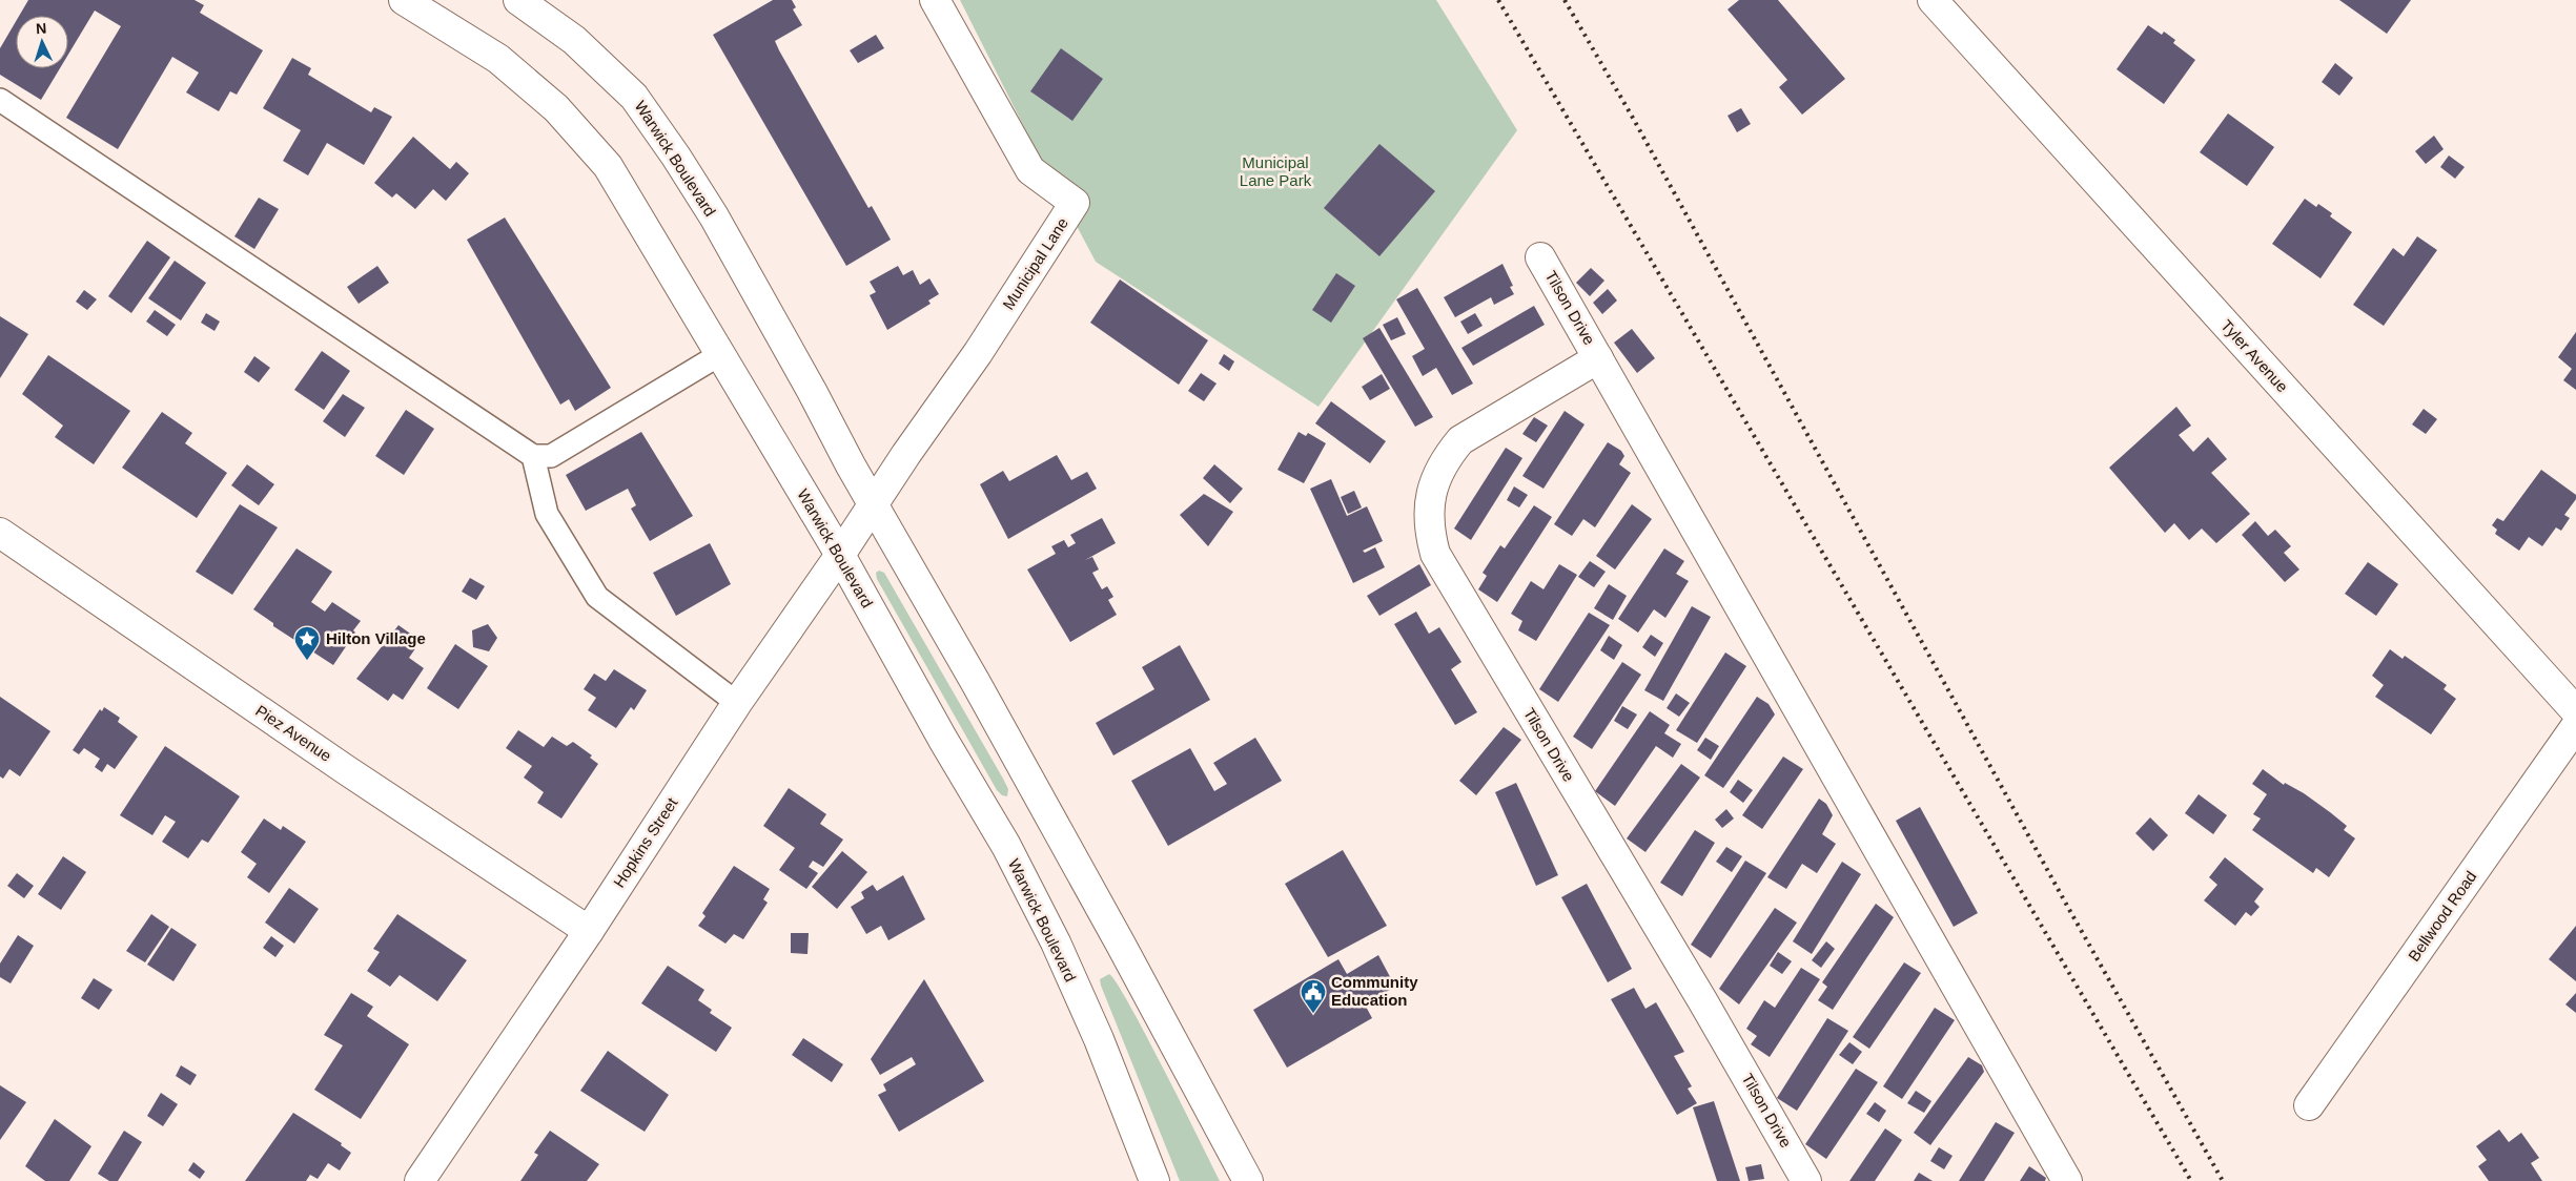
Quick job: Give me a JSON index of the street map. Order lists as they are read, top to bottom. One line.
{"streets":{"street":["Warwick Boulevard","Municipal Lane","Tilson Drive","Tyler Avenue","Piez Avenue","Hopkins Street","Bellwood Road"]},"crossings":[["Warwick Boulevard","Municipal Lane"],["Warwick Boulevard","Hopkins Street"],["Municipal Lane","Hopkins Street"],["Piez Avenue","Hopkins Street"]],"parks":["Municipal Lane Park"],"places":{"place":["Hilton Village"],"public building":["Community Education"]},"north":"top"}
